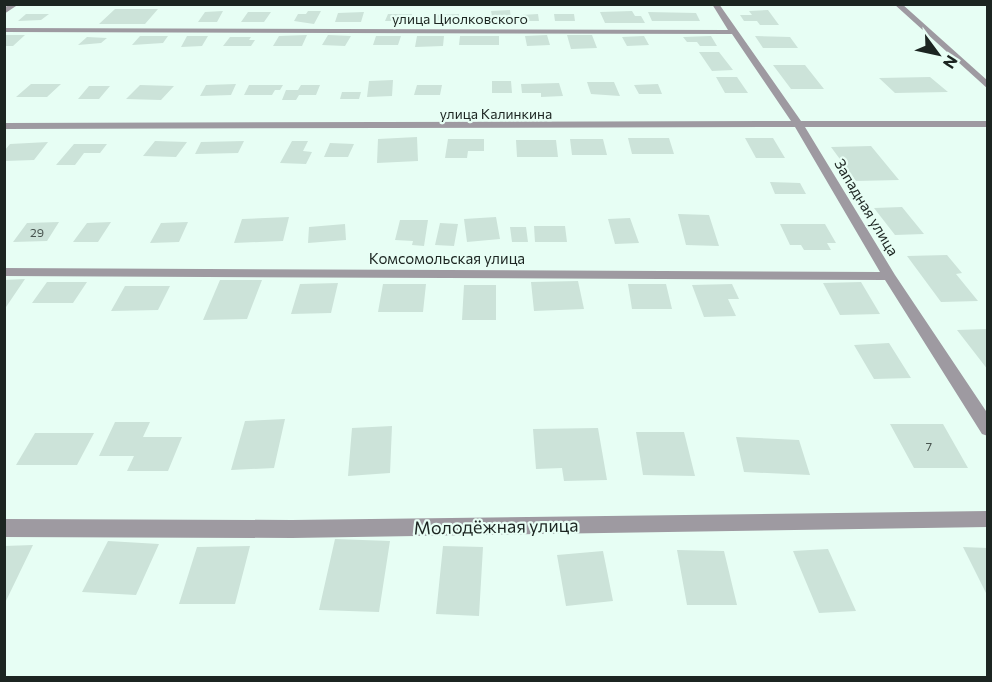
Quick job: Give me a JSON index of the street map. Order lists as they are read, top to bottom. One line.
{"streets":{"street":["улица Циолковского","улица Калинкина","Западная улица","Комсомольская улица","Молодёжная улица"]},"crossings":[["улица Циолковского","Западная улица"],["улица Калинкина","Западная улица"],["Западная улица","Комсомольская улица"]],"house_numbers":["29","7"],"north":"bottom right"}
